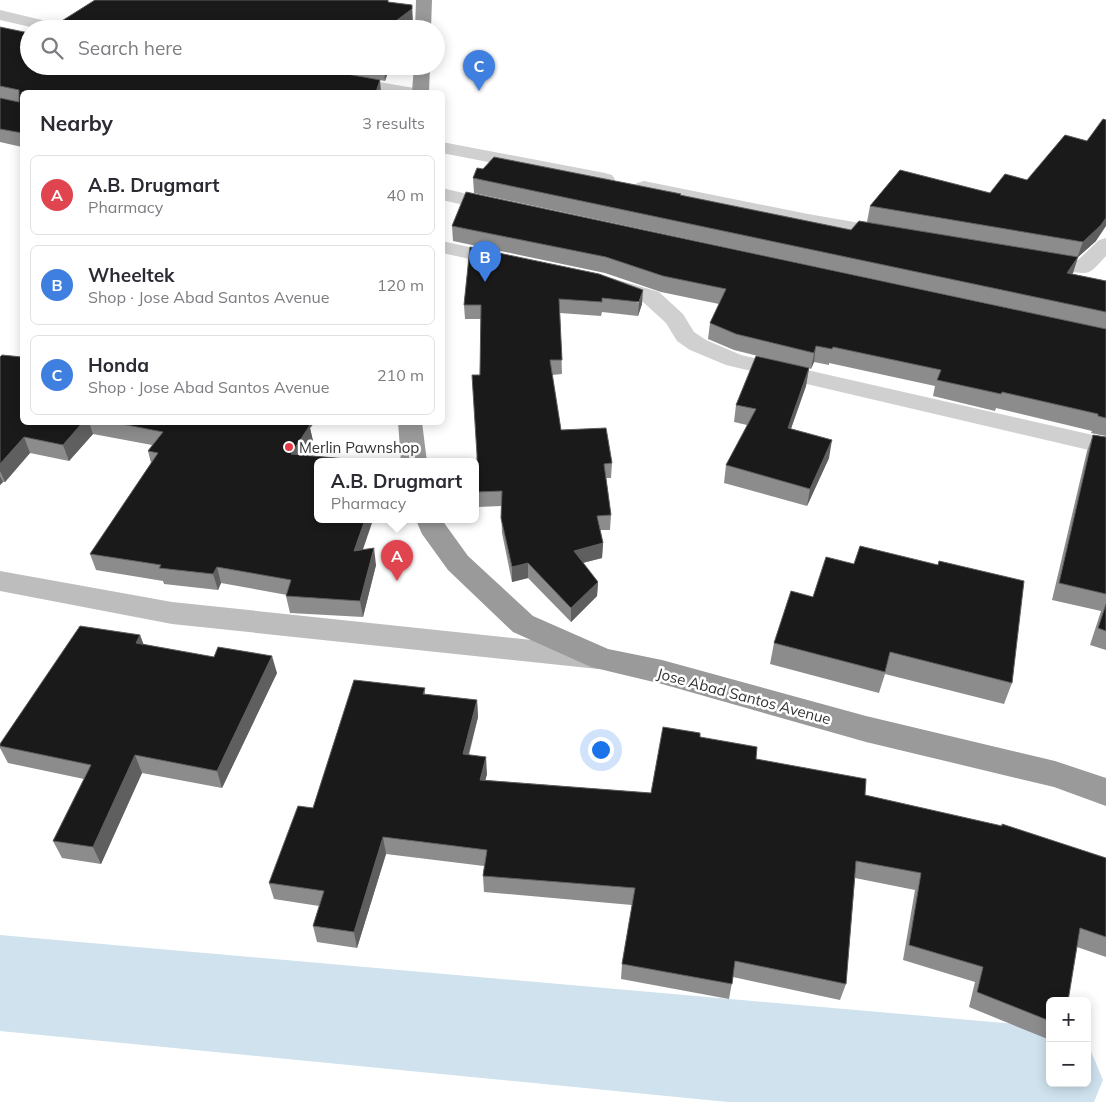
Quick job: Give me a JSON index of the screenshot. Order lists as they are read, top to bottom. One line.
{"streets":{"highway":["Jose Abad Santos Avenue"]},"places":["Merlin Pawnshop"],"page":{"search":"Search here","pins":["C","B","A"],"heading":["Nearby","3 results"],"list":[{"mark":"A","name":"A.B. Drugmart","note":"Pharmacy","value":"40 m"},{"mark":"B","name":"Wheeltek","note":"Shop · Jose Abad Santos Avenue","value":"120 m"},{"mark":"C","name":"Honda","note":"Shop · Jose Abad Santos Avenue","value":"210 m"}],"popup":["A.B. Drugmart","Pharmacy"],"map_buttons":["+","−"]}}
